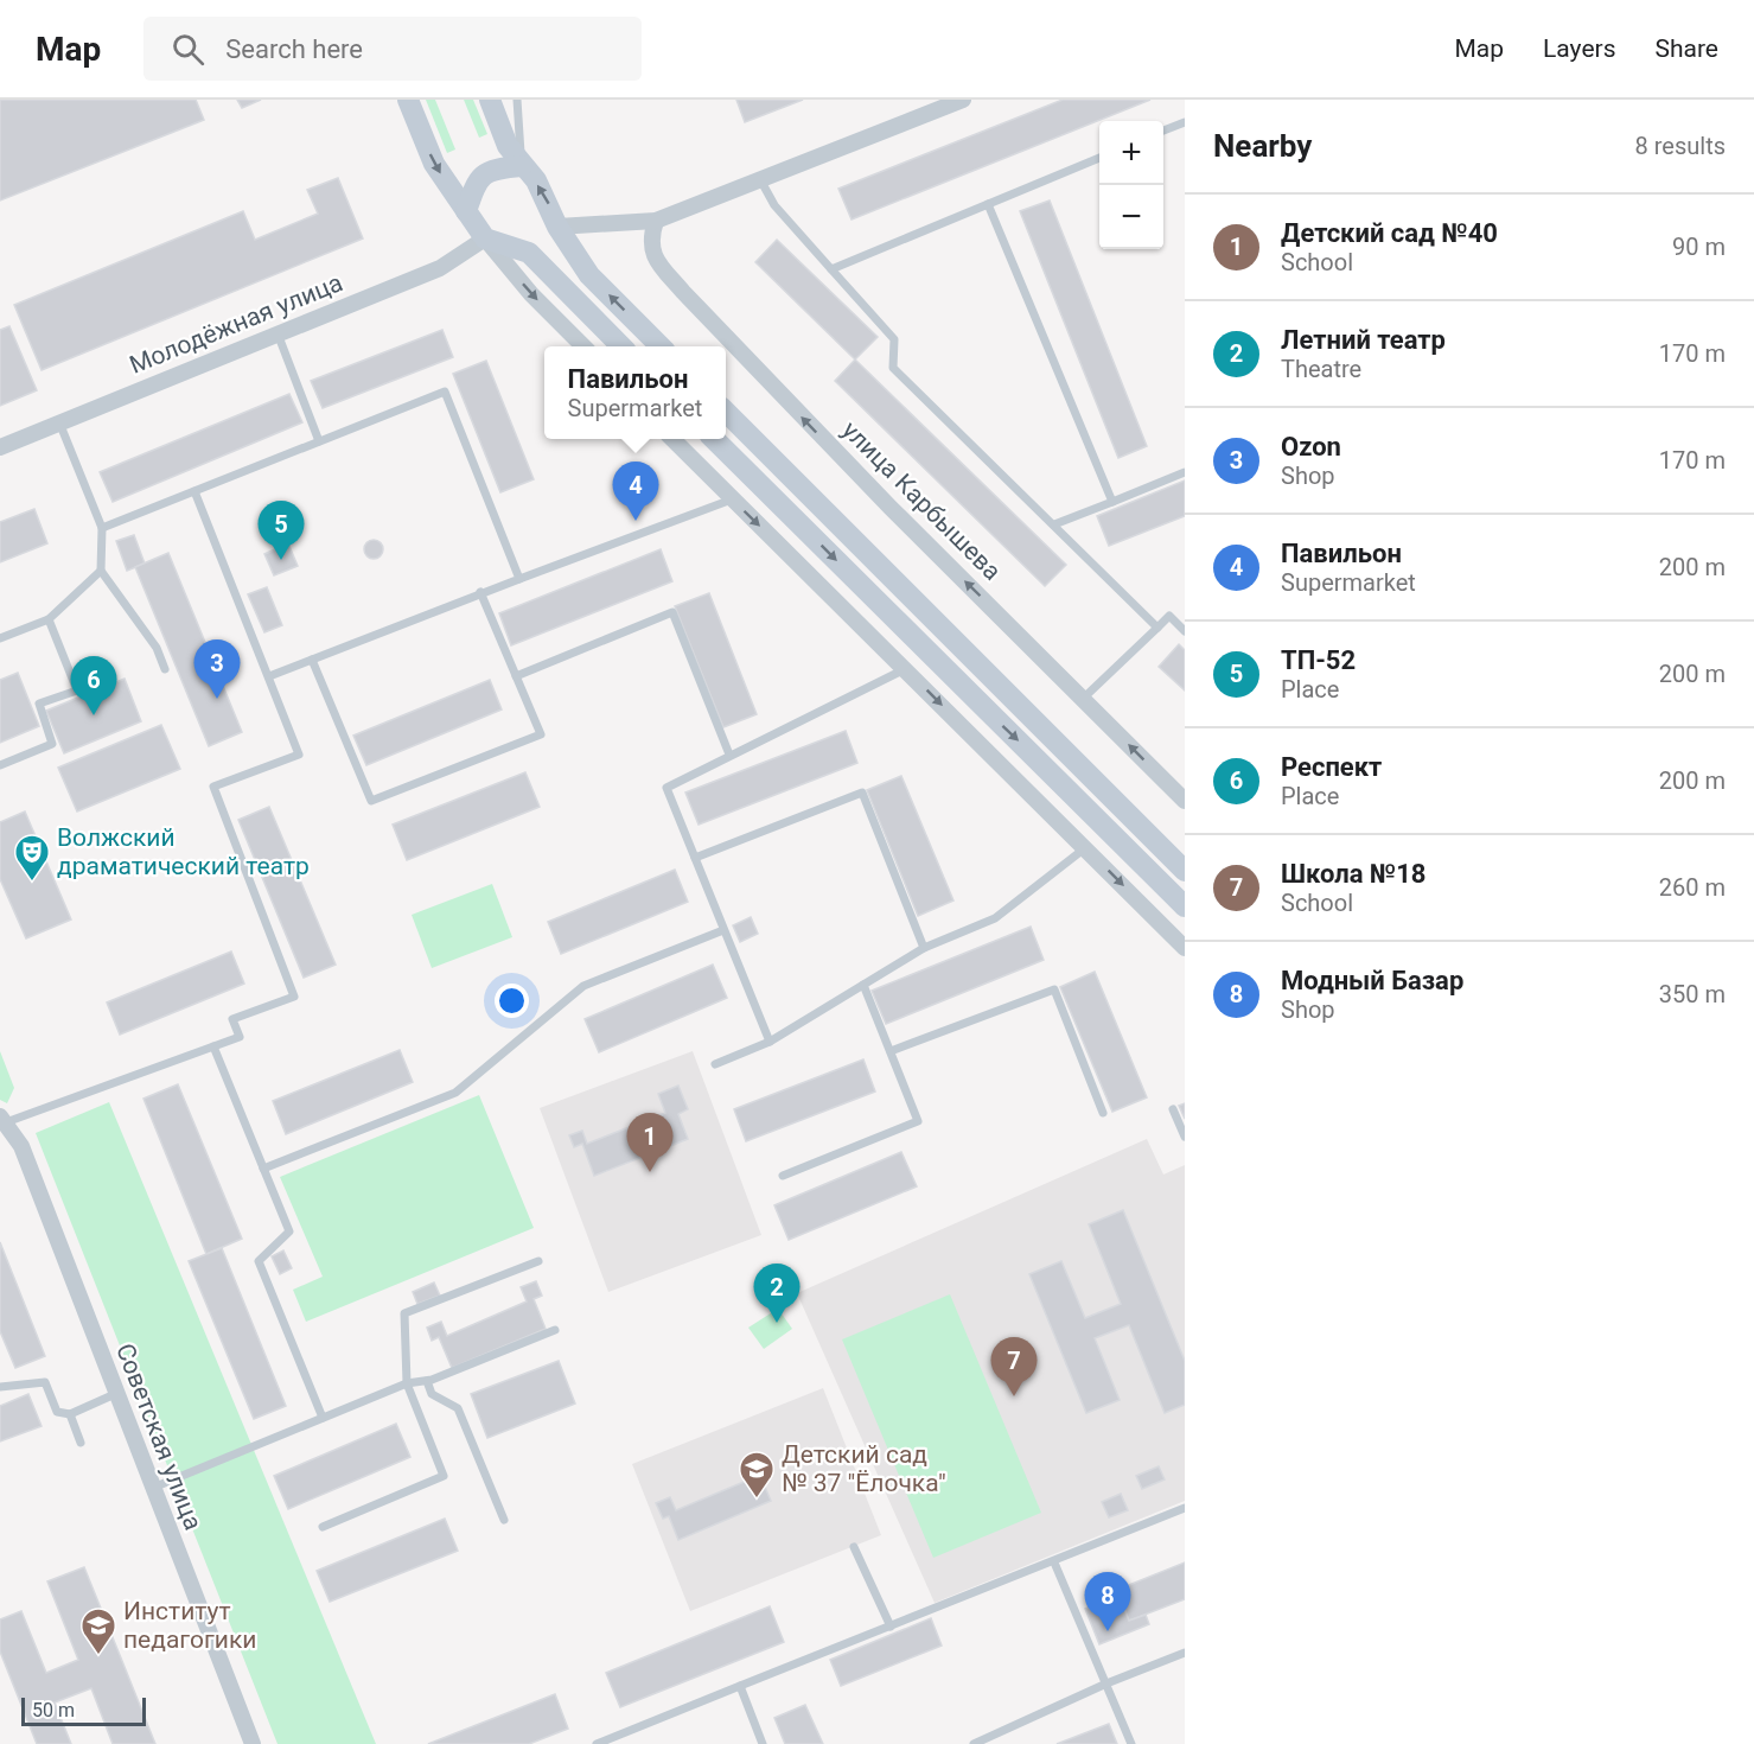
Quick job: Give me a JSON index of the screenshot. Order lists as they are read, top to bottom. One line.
{"streets":{"street":["Молодёжная улица","улица Карбышева","Советская улица"]},"places":{"theatre":["Волжский драматический театр"],"school or university":["Детский сад № 37 \"Ёлочка\"","Институт педагогики"]},"scale_bar":"50 m","page":{"header":"Map","search":"Search here","nav":["Map","Layers","Share"],"heading":["Nearby","8 results"],"map_buttons":["+","−"],"list":[{"mark":"1","name":"Детский сад №40","note":"School","value":"90 m"},{"mark":"2","name":"Летний театр","note":"Theatre","value":"170 m"},{"mark":"3","name":"Ozon","note":"Shop","value":"170 m"},{"mark":"4","name":"Павильон","note":"Supermarket","value":"200 m"},{"mark":"5","name":"ТП-52","note":"Place","value":"200 m"},{"mark":"6","name":"Респект","note":"Place","value":"200 m"},{"mark":"7","name":"Школа №18","note":"School","value":"260 m"},{"mark":"8","name":"Модный Базар","note":"Shop","value":"350 m"}],"popup":["Павильон","Supermarket"],"pins":["4","5","3","6","1","2","7","8"],"scale":"50 m"}}
